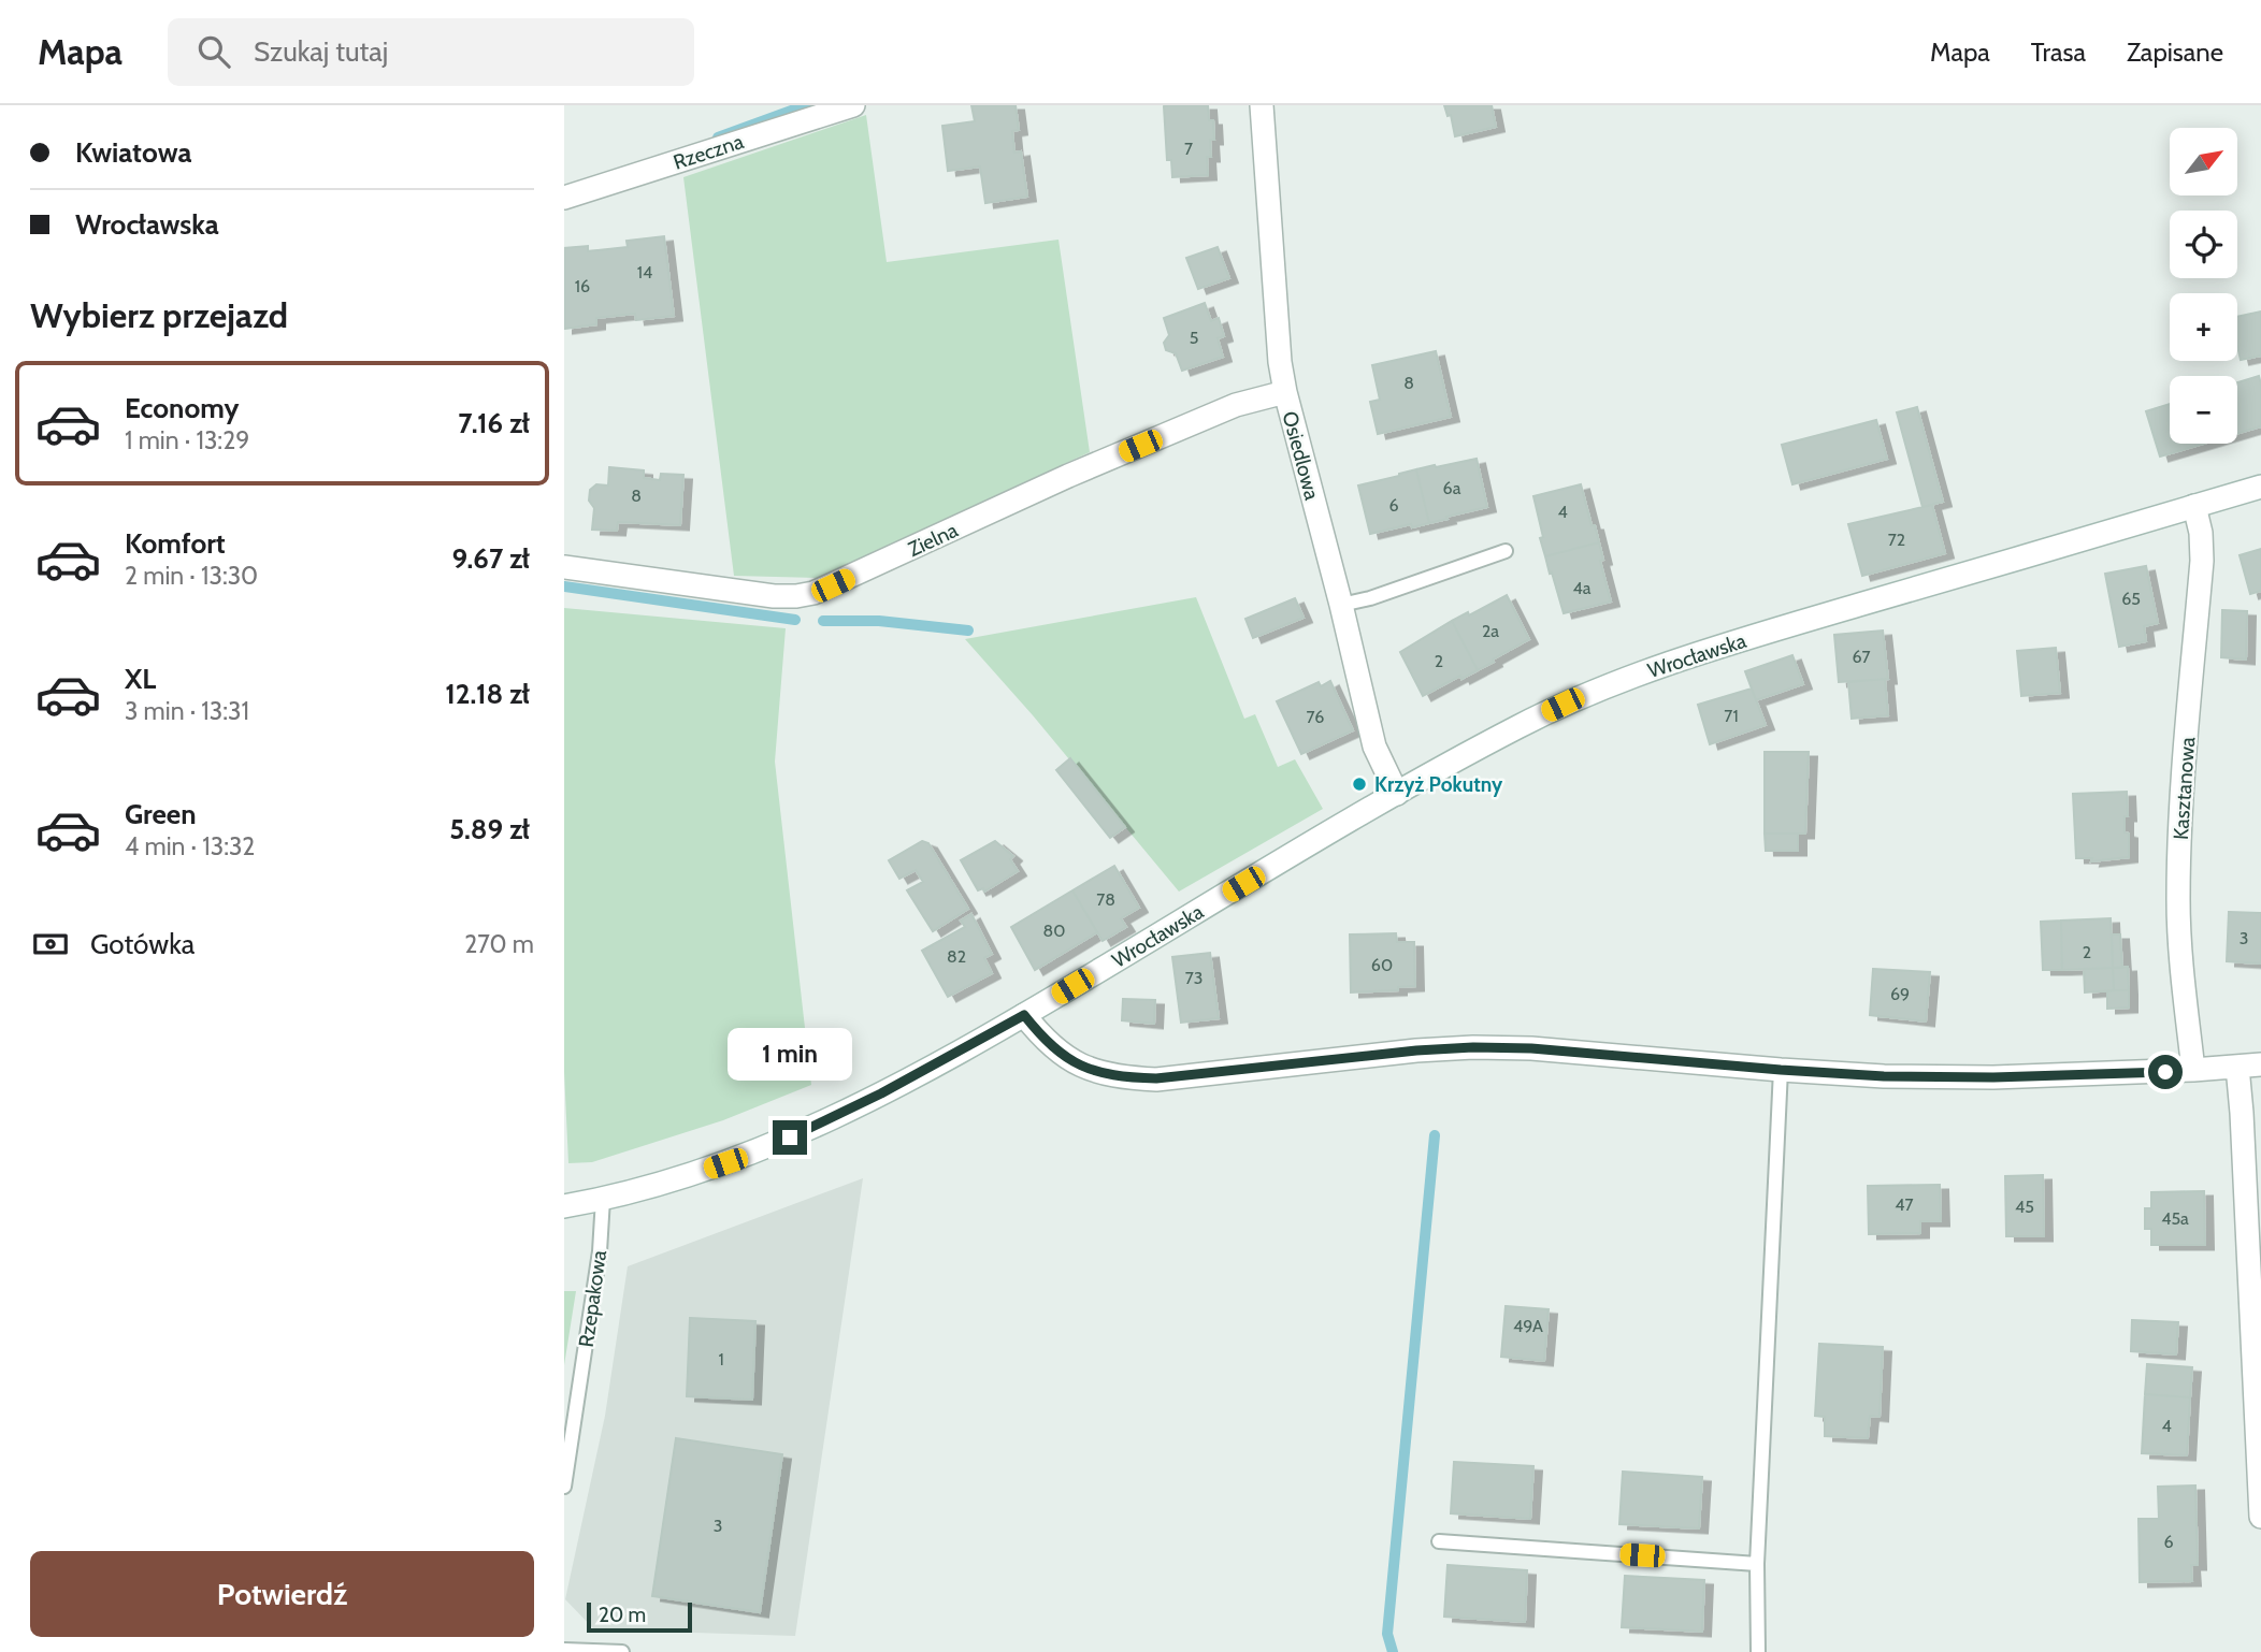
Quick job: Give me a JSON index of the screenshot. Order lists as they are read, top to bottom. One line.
{"streets":{"street":["Rzeczna","Osiedlowa","Zielna","Wrocławska","Kasztanowa"],"lane":["Rzepakowa"]},"crossings":[["Osiedlowa","Zielna"],["Osiedlowa","Wrocławska"],["Wrocławska","Kasztanowa"],["Wrocławska","Rzepakowa"]],"places":["Krzyż Pokutny"],"house_numbers":["7","14","16","5","8","6a","8","6","4","72","4a","65","2a","67","2","71","76","78","80","3","2","82","60","73","69","47","45","45a","49A","1","4","3","6"],"scale_bar":"20 m","north":"top right","page":{"header":"Mapa","search":"Szukaj tutaj","nav":["Mapa","Trasa","Zapisane"],"banner":["Kwiatowa","Wrocławska"],"map_buttons":["+","−"],"heading":"Wybierz przejazd","list":[{"name":"Economy","note":"1 min · 13:29","value":"7.16 zł"},{"name":"Komfort","note":"2 min · 13:30","value":"9.67 zł"},{"name":"XL","note":"3 min · 13:31","value":"12.18 zł"},{"name":"Green","note":"4 min · 13:32","value":"5.89 zł"}],"pay":["Gotówka","270 m"],"bubble":"1 min","buttons":"Potwierdź","scale":"20 m"}}
